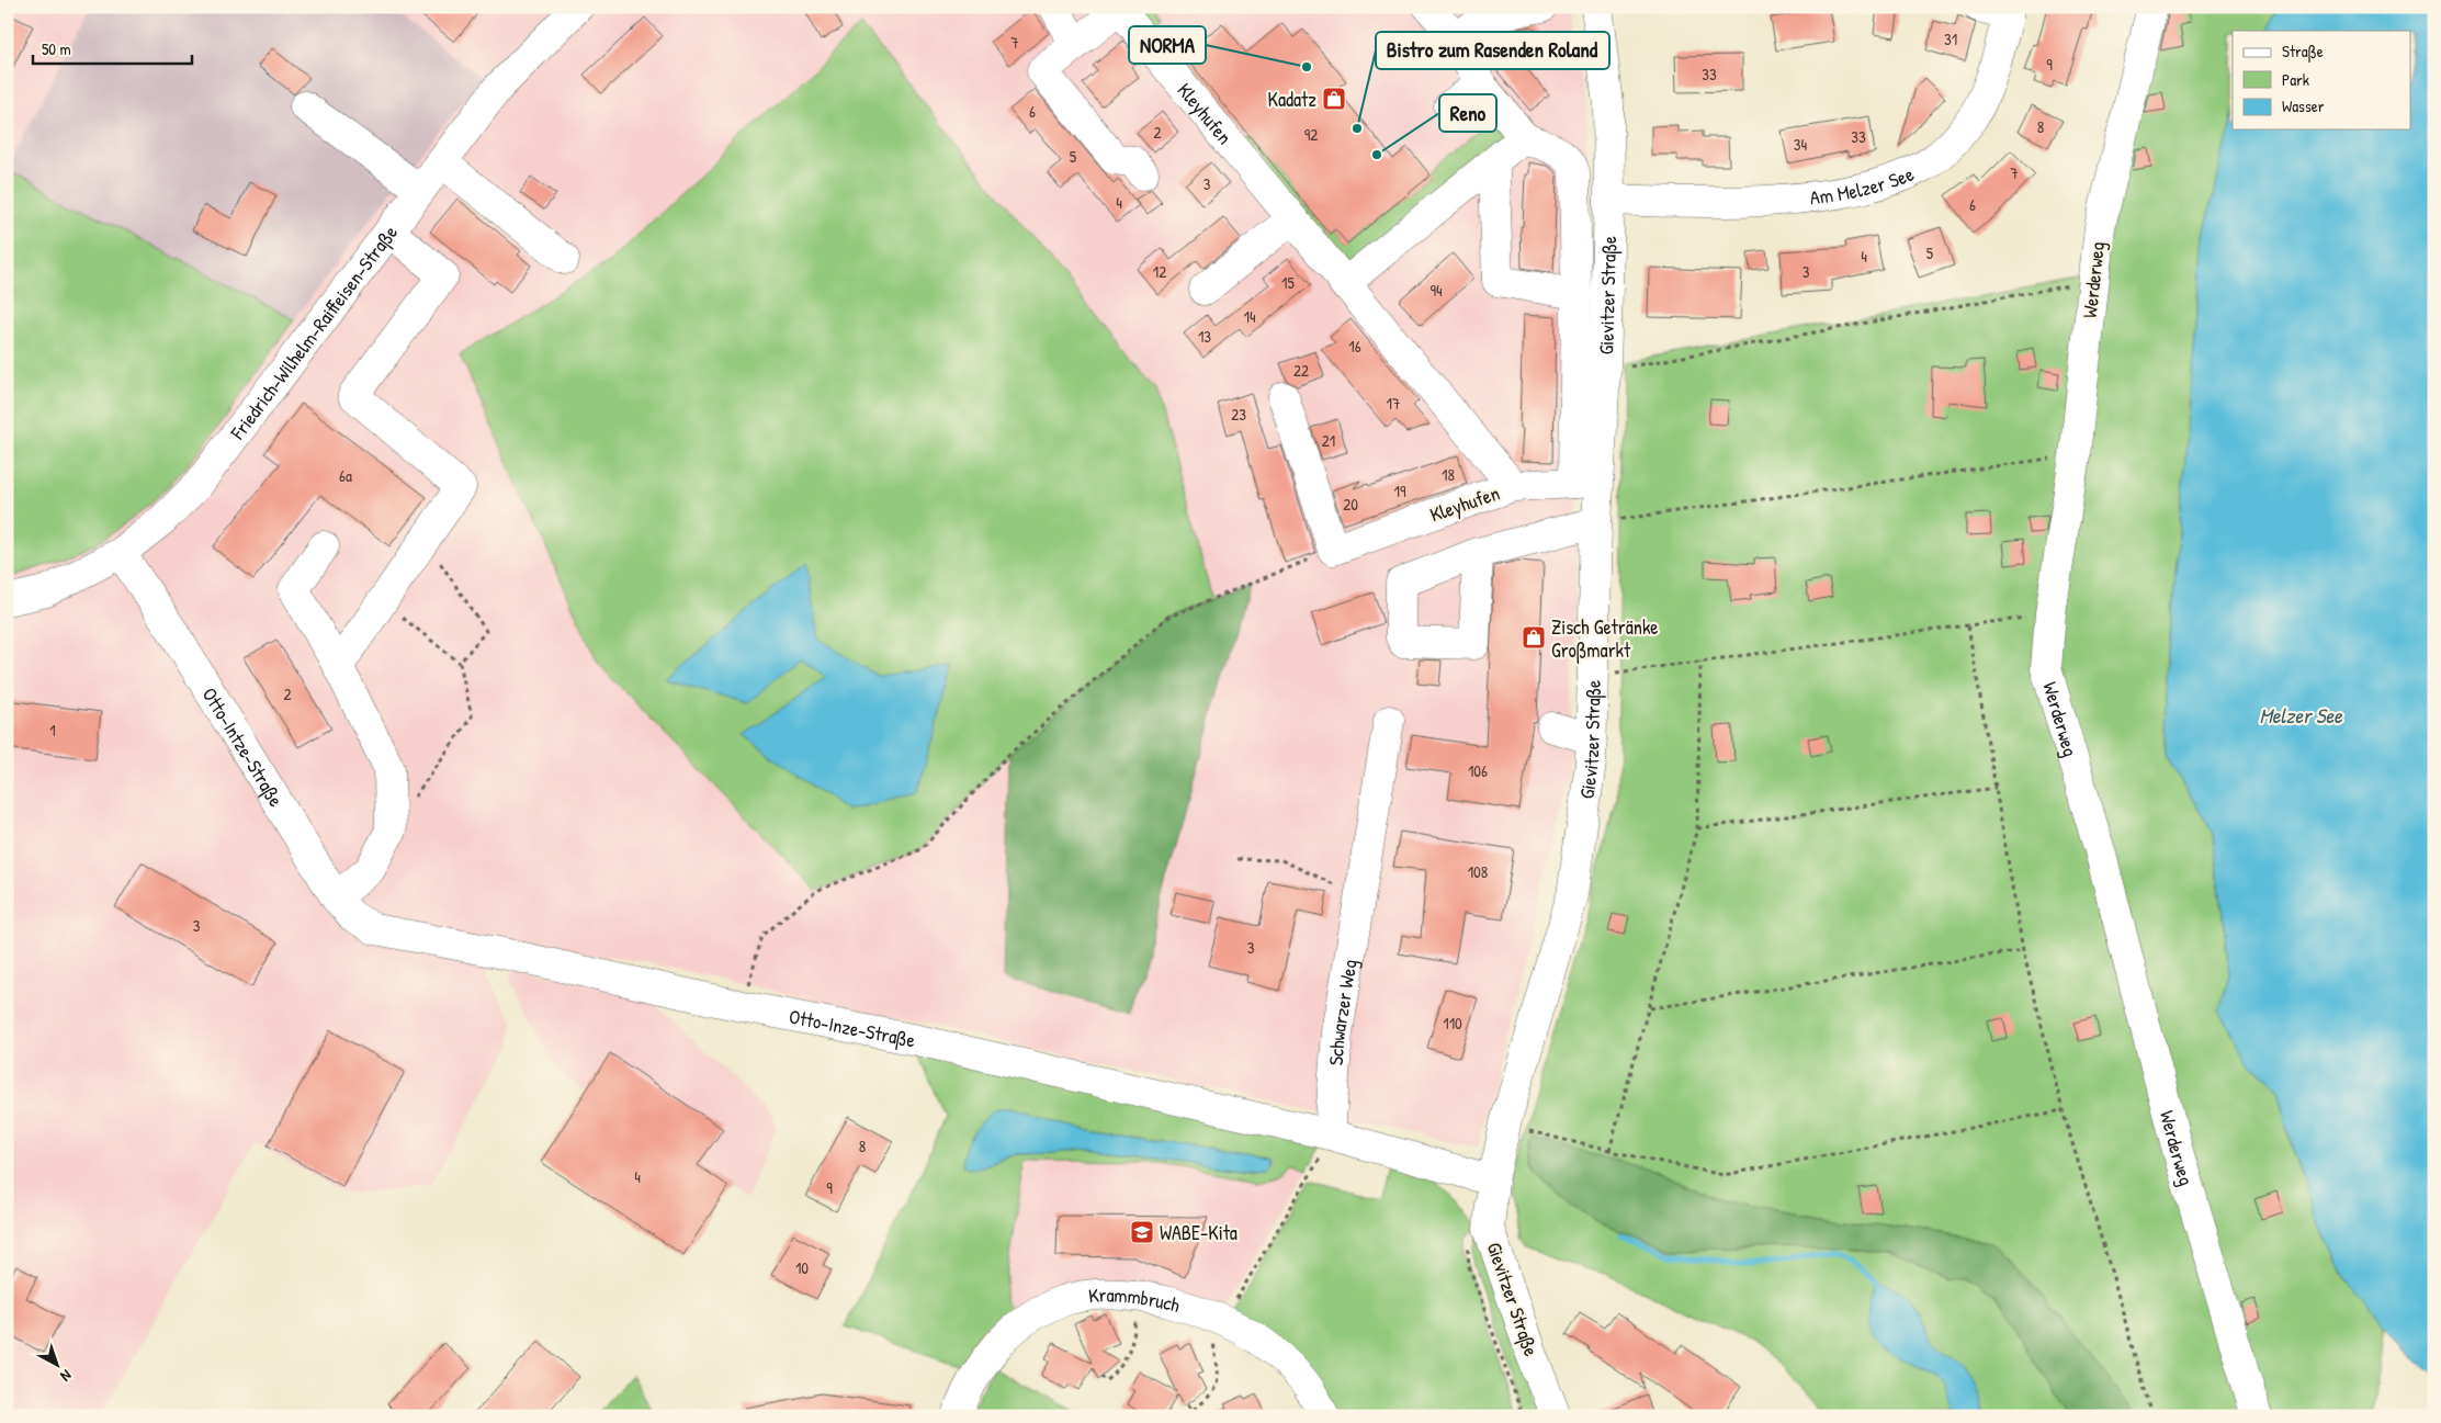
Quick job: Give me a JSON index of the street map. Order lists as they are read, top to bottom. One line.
{"streets":{"street":["Kleyhufen","Am Melzer See","Werderweg","Gievitzer Straße","Friedrich-Wilhelm-Raiffeisen-Straße","Otto-Intze-Straße","Schwarzer Weg","Otto-Inze-Straße","Krammbruch"]},"crossings":[["Am Melzer See","Gievitzer Straße"],["Friedrich-Wilhelm-Raiffeisen-Straße","Otto-Intze-Straße"],["Otto-Intze-Straße","Otto-Inze-Straße"],["Schwarzer Weg","Otto-Inze-Straße"]],"water":["Melzer See"],"places":{"other":["NORMA","Bistro zum Rasenden Roland","Reno"],"shop":["Kadatz","Zisch Getränke Großmarkt"],"school or university":["WABE-Kita"]},"house_numbers":["31","7","9","33","6","8","2","92","33","34","5","7","3","4","6","5","4","12","3","15","94","14","13","16","22","17","23","21","18","6a","19","20","2","1","106","108","3","3","110","8","4","9","10"],"legend":["Straße","Park","Wasser"],"scale_bar":"50 m","north":"bottom right"}
